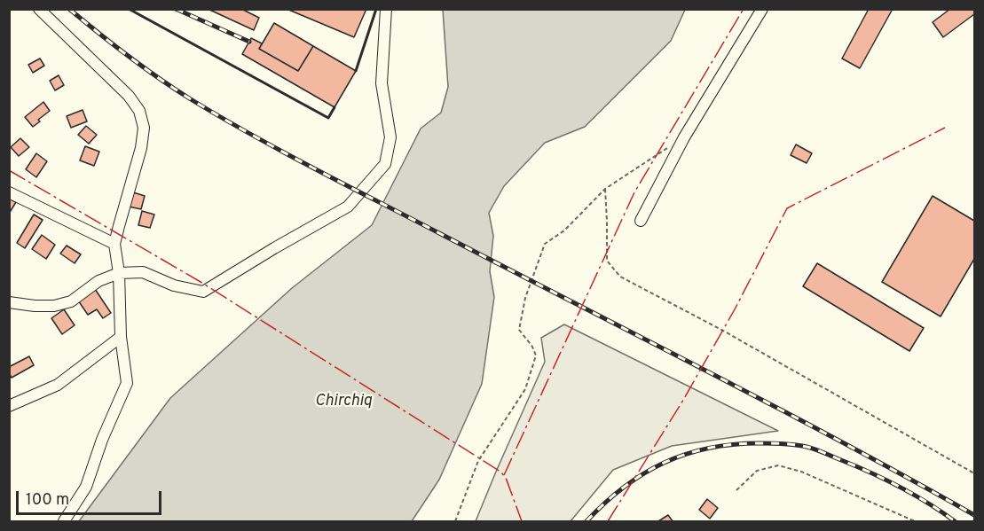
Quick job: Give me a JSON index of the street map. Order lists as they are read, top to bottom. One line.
{"water":["Chirchiq"],"scale_bar":"100 m"}
